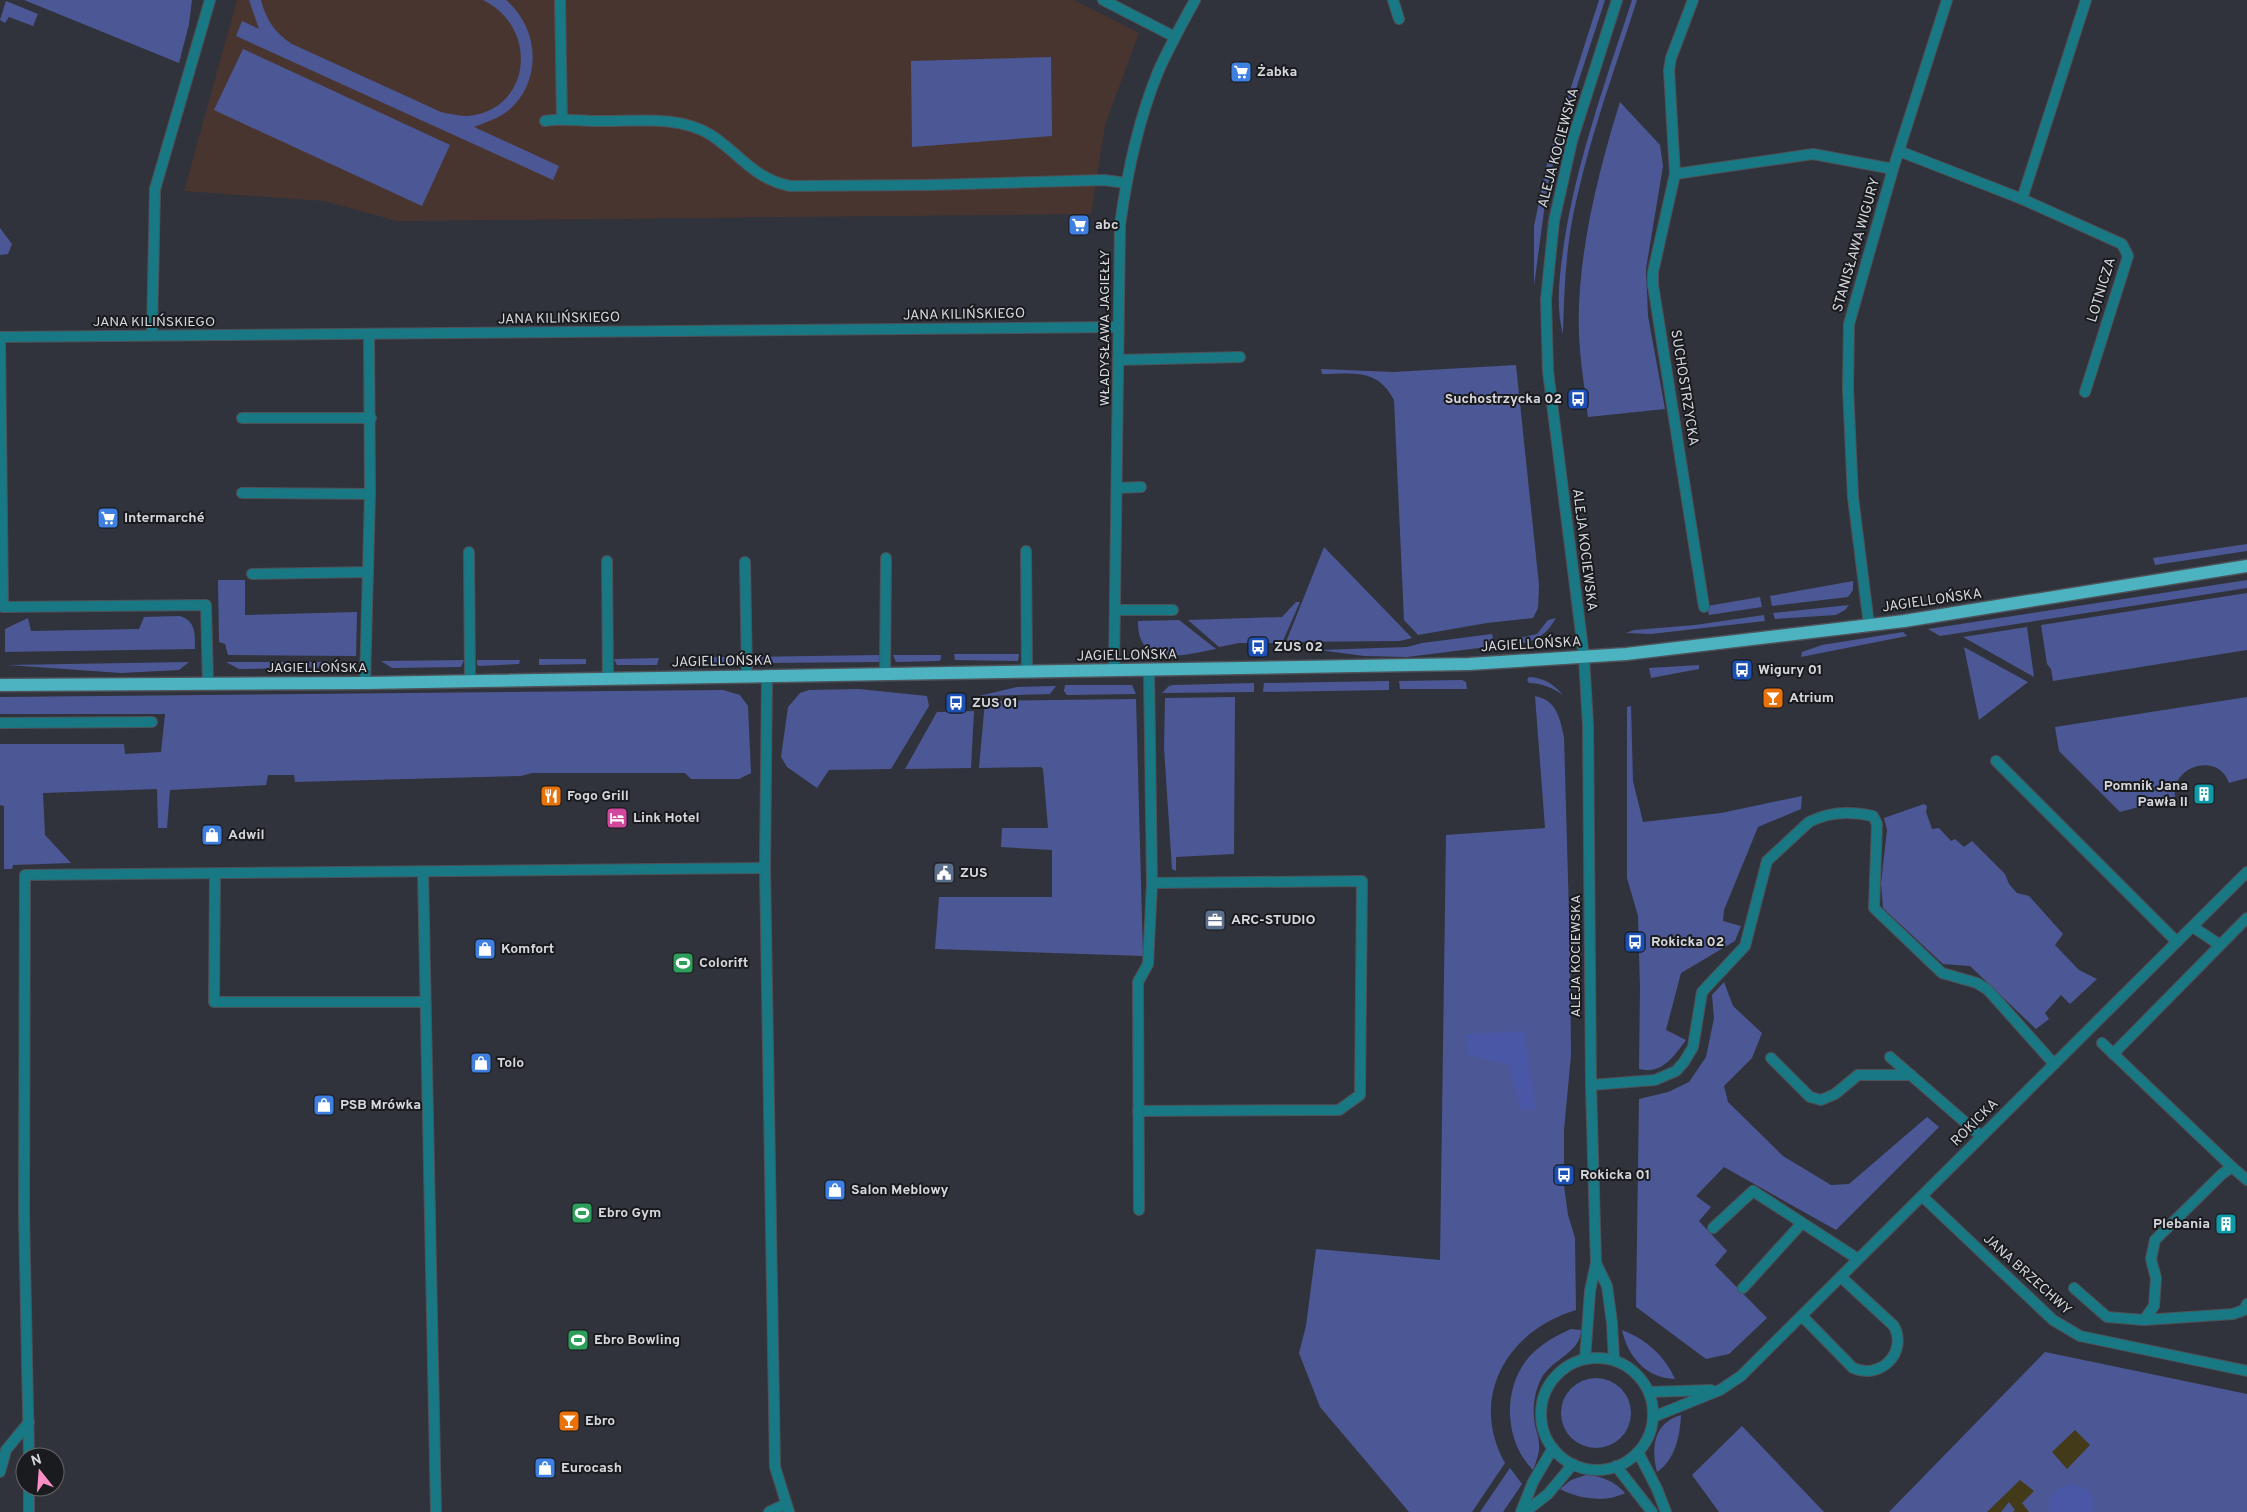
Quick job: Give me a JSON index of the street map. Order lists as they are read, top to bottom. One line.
{"streets":{"main road":["JAGIELLOŃSKA"],"street":["ALEJA KOCIEWSKA","STANISŁAWA WIGURY","LOTNICZA","JANA KILIŃSKIEGO","WŁADYSŁAWA JAGIEŁŁY","SUCHOSTRZYCKA","ROKICKA","JANA BRZECHWY"]},"crossings":[["ALEJA KOCIEWSKA","JAGIELLOŃSKA"],["ALEJA KOCIEWSKA","ROKICKA"],["STANISŁAWA WIGURY","LOTNICZA"],["STANISŁAWA WIGURY","JAGIELLOŃSKA"],["JANA KILIŃSKIEGO","WŁADYSŁAWA JAGIEŁŁY"],["WŁADYSŁAWA JAGIEŁŁY","JAGIELLOŃSKA"],["ROKICKA","JANA BRZECHWY"]],"places":{"supermarket":["Żabka","abc","Intermarché"],"bus stop":["Suchostrzycka 02","ZUS 02","Wigury 01","ZUS 01","Rokicka 02","Rokicka 01"],"bar":["Atrium","Ebro"],"building":["Pomnik Jana Pawła II","Plebania"],"restaurant":["Fogo Grill"],"hotel":["Link Hotel"],"shop":["Adwil","Komfort","Tolo","PSB Mrówka","Salon Meblowy","Eurocash"],"public building":["ZUS"],"office":["ARC-STUDIO"],"sports":["Colorift","Ebro Gym","Ebro Bowling"]},"north":"top"}
